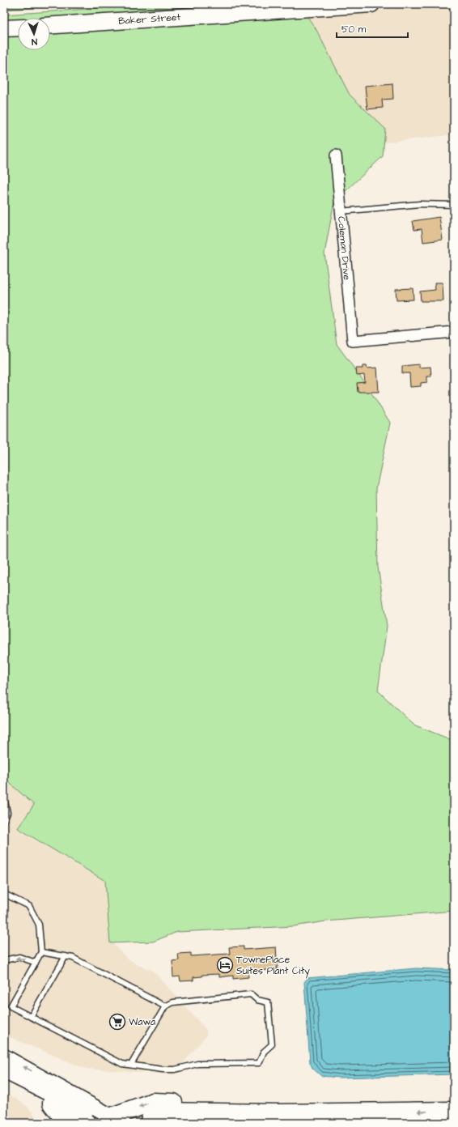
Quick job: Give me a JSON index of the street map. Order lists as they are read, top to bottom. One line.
{"streets":{"main road":["Baker Street"],"street":["Coleman Drive"]},"places":{"hotel":["TownePlace Suites Plant City"],"supermarket":["Wawa"]},"scale_bar":"50 m","north":"bottom"}
